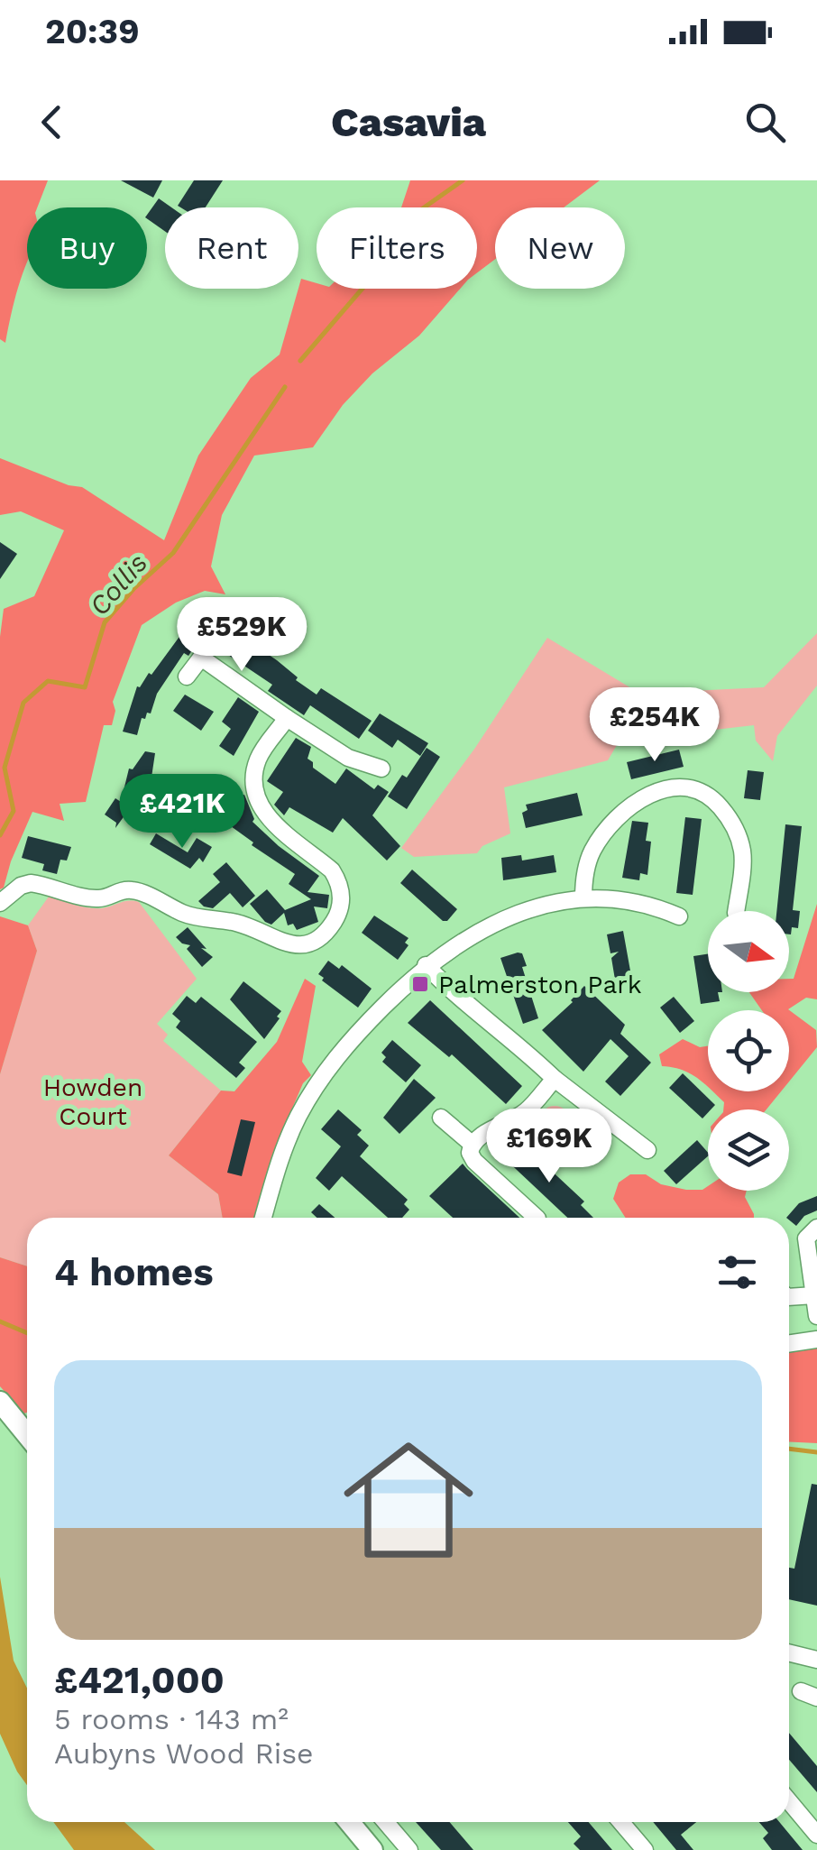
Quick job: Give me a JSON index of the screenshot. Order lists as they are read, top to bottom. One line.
{"water":["Collis"],"parks":["Howden Court"],"places":{"transit":["Palmerston Park"]},"north":"right","page":{"status":"20:39","header":"Casavia","chip":["Buy","Rent","Filters","New"],"price":["£529K","£254K","£421K","£169K"],"heading":"4 homes","list":[{"name":"£421,000","note":"5 rooms · 143 m² · Aubyns Wood Rise"}]}}
